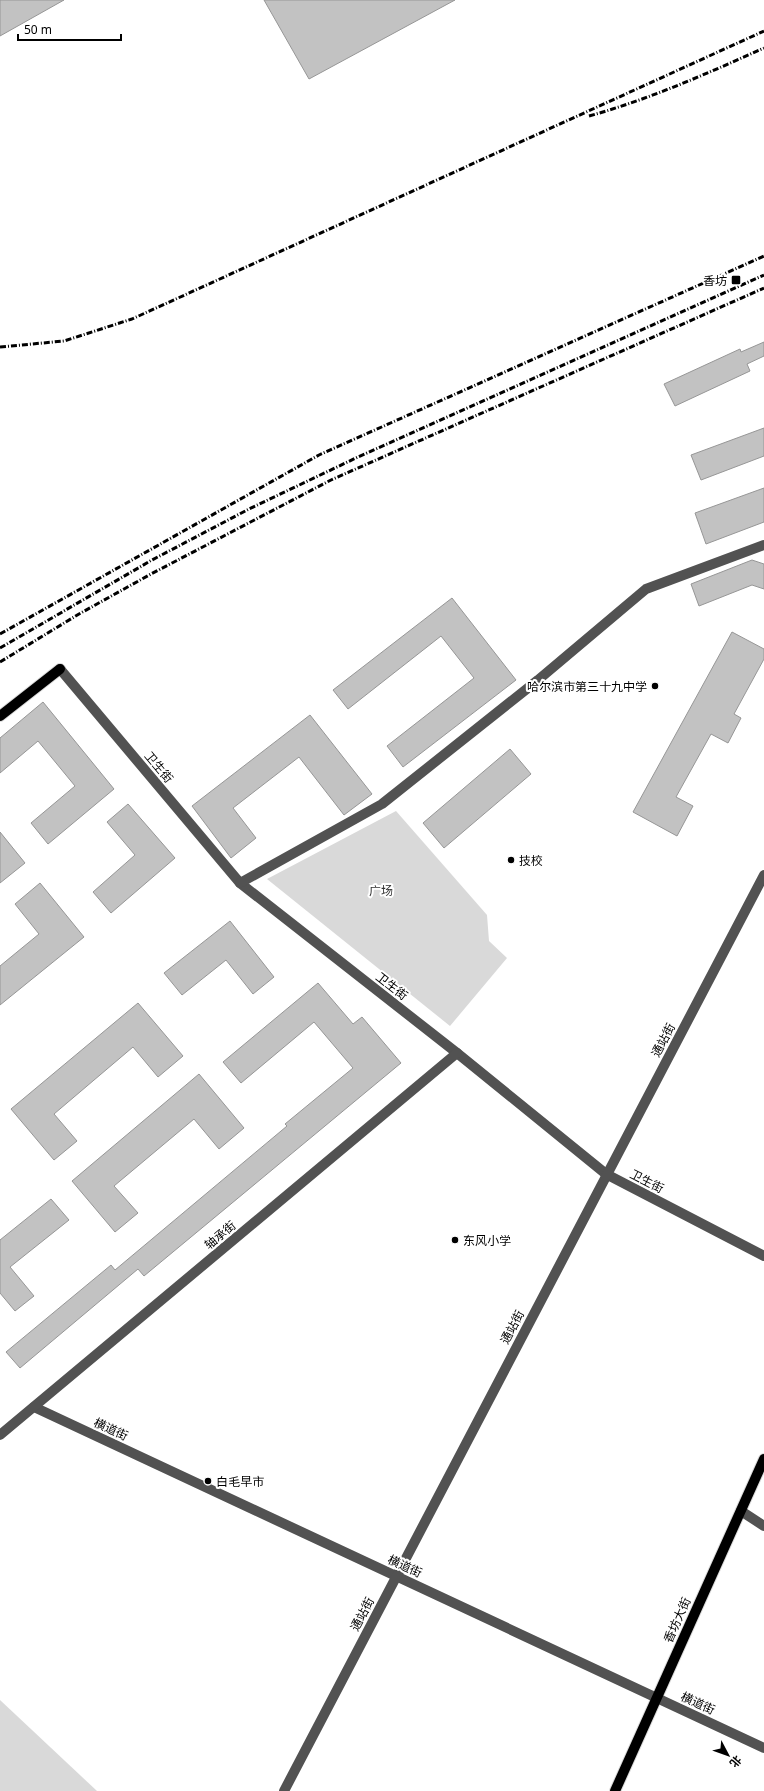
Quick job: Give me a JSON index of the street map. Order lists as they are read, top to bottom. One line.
{"streets":{"main road":["香坊大街"],"street":["卫生街","通站街","轴承街","横道街"]},"crossings":[["卫生街","通站街"],["卫生街","轴承街"],["通站街","横道街"],["轴承街","横道街"],["横道街","香坊大街"]],"parks":["广场"],"places":{"transit":["香坊"],"other":["哈尔滨市第三十九中学","技校","东风小学","白毛早市"]},"scale_bar":"50 m","north":"bottom right"}
